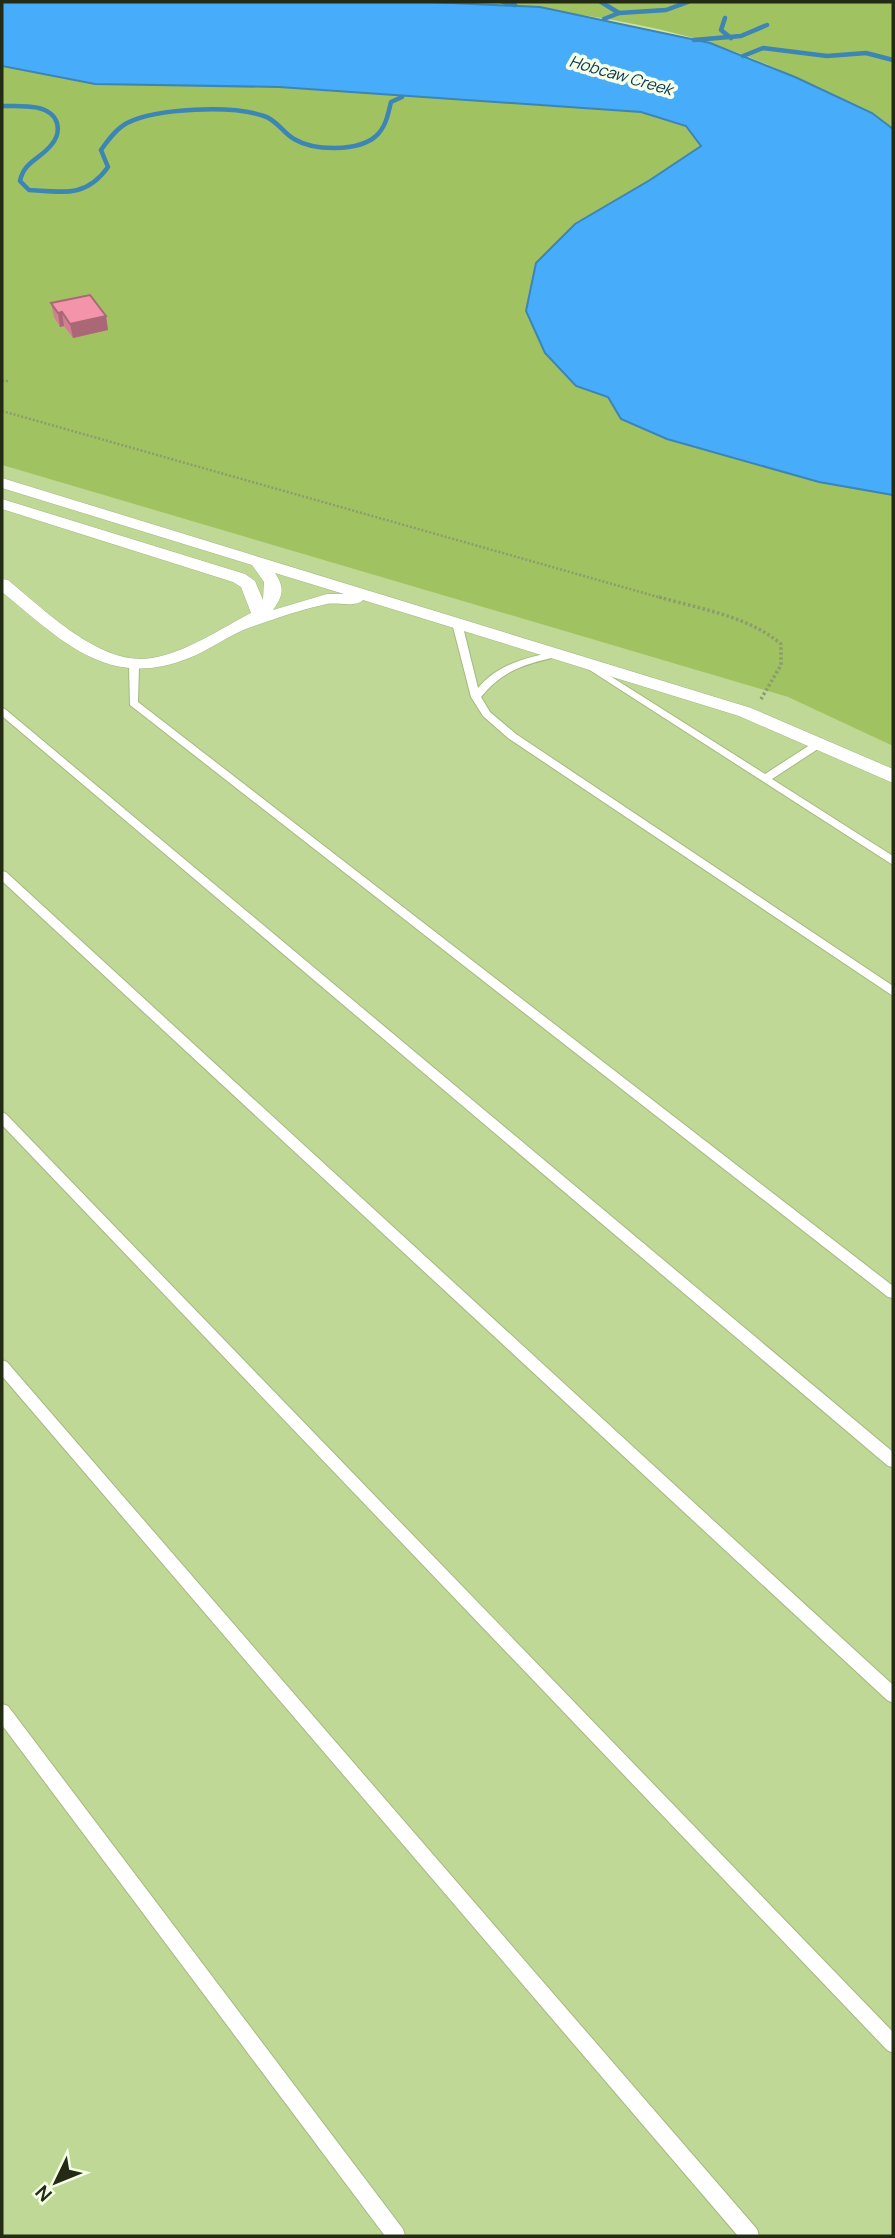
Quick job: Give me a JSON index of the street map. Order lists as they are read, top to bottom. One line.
{"water":["Hobcaw Creek"],"north":"bottom left"}
